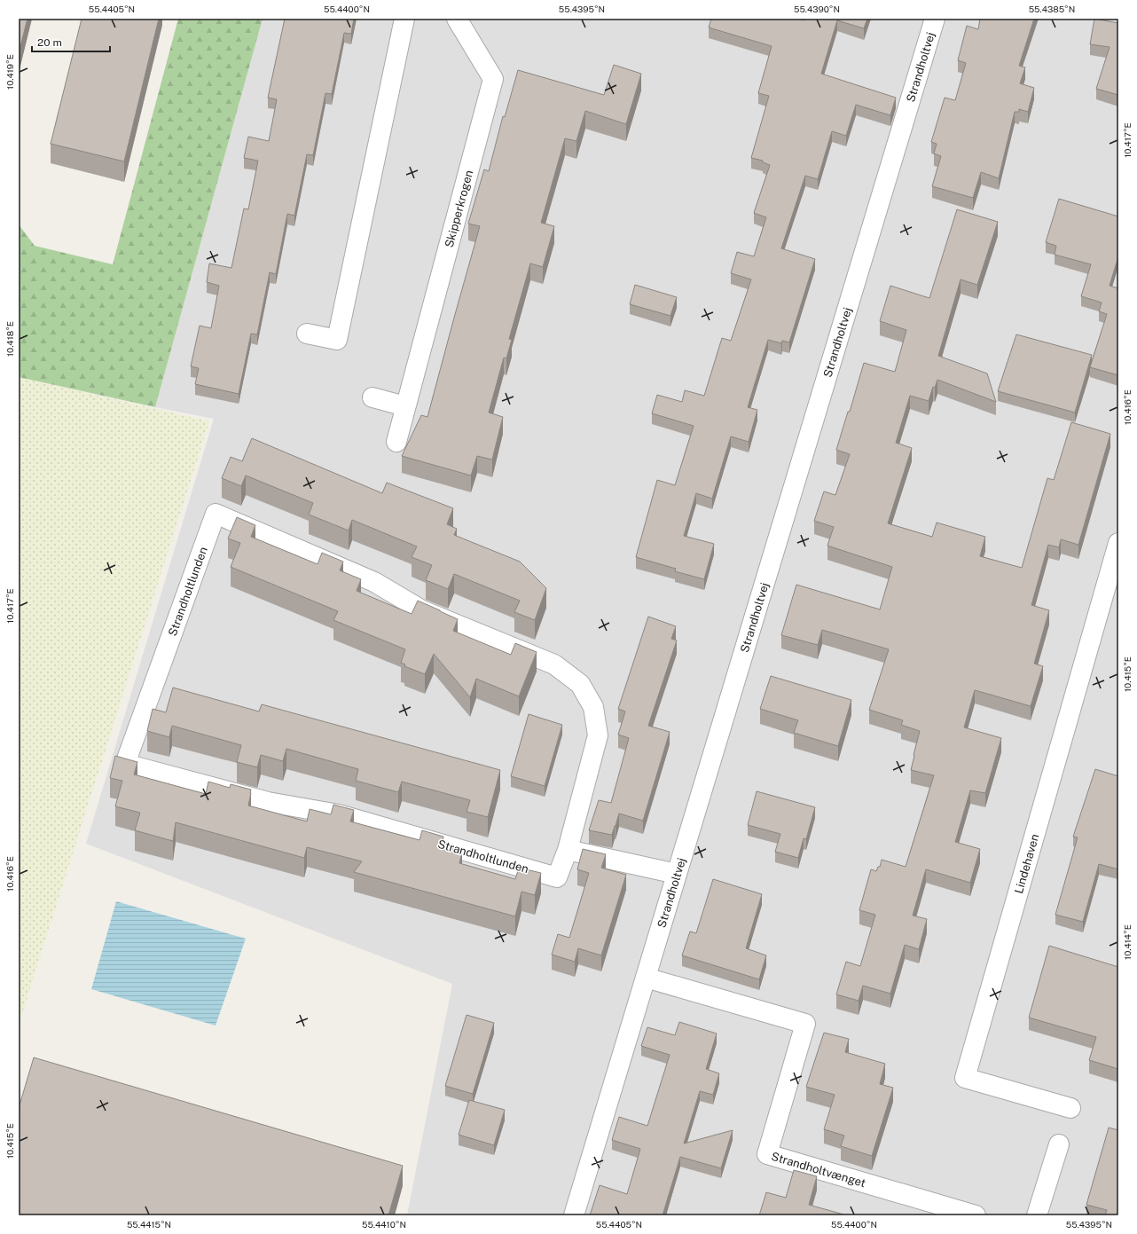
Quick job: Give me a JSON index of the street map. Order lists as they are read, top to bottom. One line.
{"streets":{"street":["Strandholtvej","Skipperkrogen","Strandholtlunden","Lindehaven","Strandholtvænget"]},"crossings":[["Strandholtvej","Strandholtvænget"]],"scale_bar":"20 m","coordinates":["55.4405°N","55.4400°N","55.4395°N","55.4390°N","55.4385°N","10.419°E","10.417°E","10.418°E","10.416°E","10.415°E","10.414°E","55.4415°N","55.4410°N"]}
